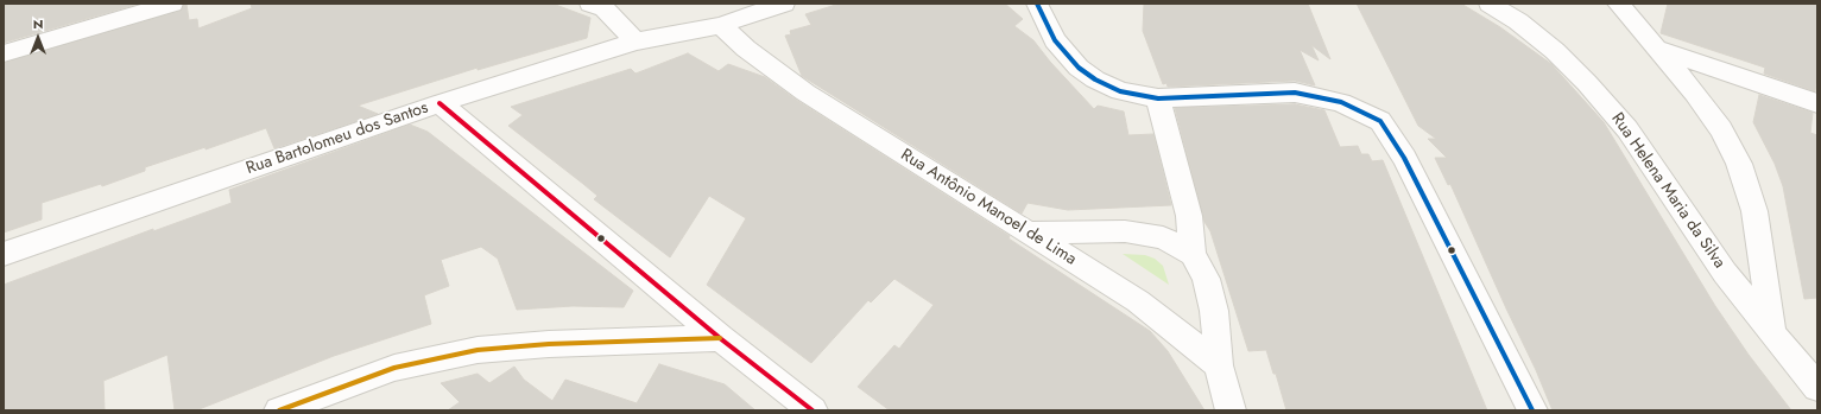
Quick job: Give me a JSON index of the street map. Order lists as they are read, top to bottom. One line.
{"streets":{"street":["Rua Bartolomeu dos Santos","Rua Helena Maria da Silva","Rua Antônio Manoel de Lima"]},"crossings":[["Rua Bartolomeu dos Santos","Rua Antônio Manoel de Lima"]],"north":"top"}
